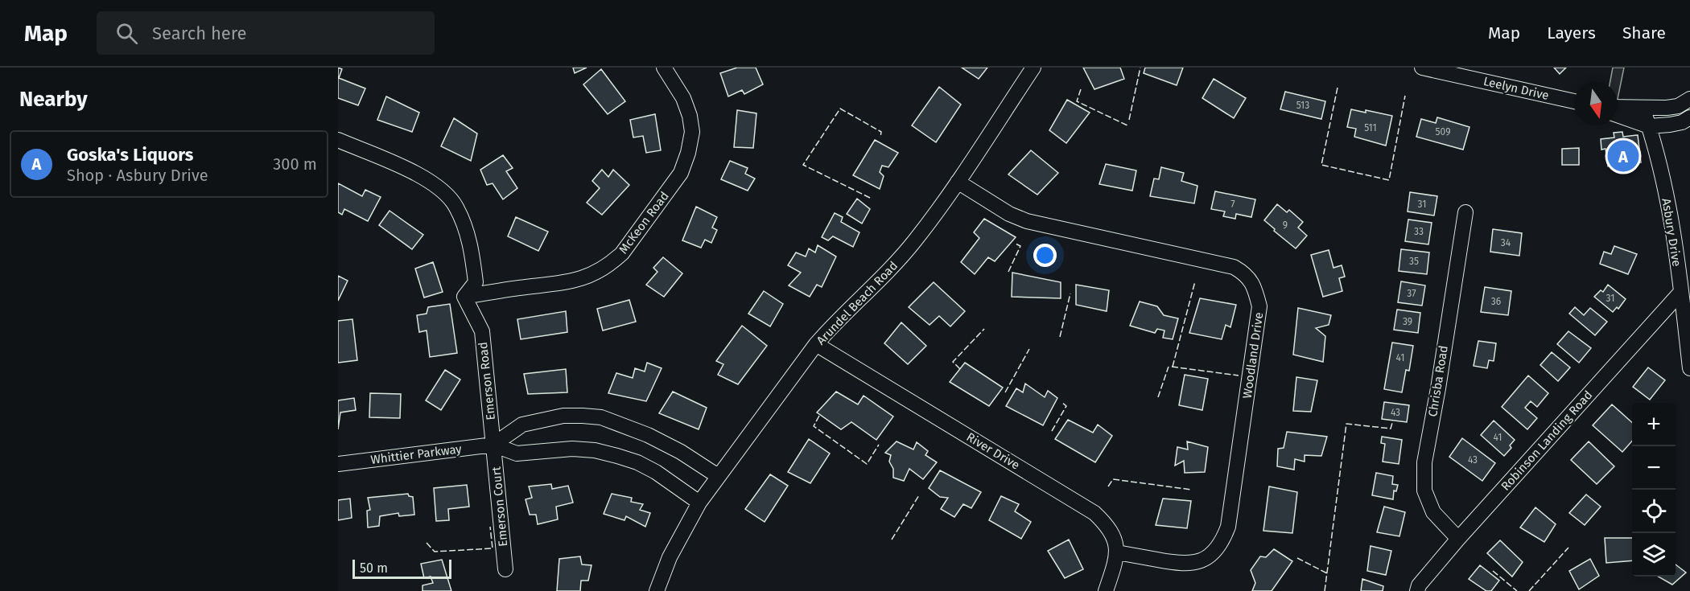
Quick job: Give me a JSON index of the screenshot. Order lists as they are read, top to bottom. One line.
{"streets":{"street":["Leelyn Drive","McKeon Road","Asbury Drive","Arundel Beach Road","Woodland Drive","Emerson Road","Chrisba Road","Robinson Landing Road","River Drive","Whittier Parkway","Emerson Court"]},"crossings":[["McKeon Road","Emerson Road"],["Asbury Drive","Robinson Landing Road"],["Arundel Beach Road","Woodland Drive"],["Arundel Beach Road","River Drive"],["Arundel Beach Road","Whittier Parkway"],["Woodland Drive","River Drive"],["Emerson Road","Whittier Parkway"],["Emerson Road","Emerson Court"],["Chrisba Road","Robinson Landing Road"],["Whittier Parkway","Emerson Court"]],"house_numbers":["513","511","509","7","31","9","33","34","35","37","31","36","39","41","43","41","43"],"scale_bar":"50 m","north":"bottom","page":{"header":"Map","search":"Search here","nav":["Map","Layers","Share"],"heading":"Nearby","list":[{"mark":"A","name":"Goska's Liquors","note":"Shop · Asbury Drive","value":"300 m"}],"pins":"A","map_buttons":["+","−"],"scale":"50 m"}}
